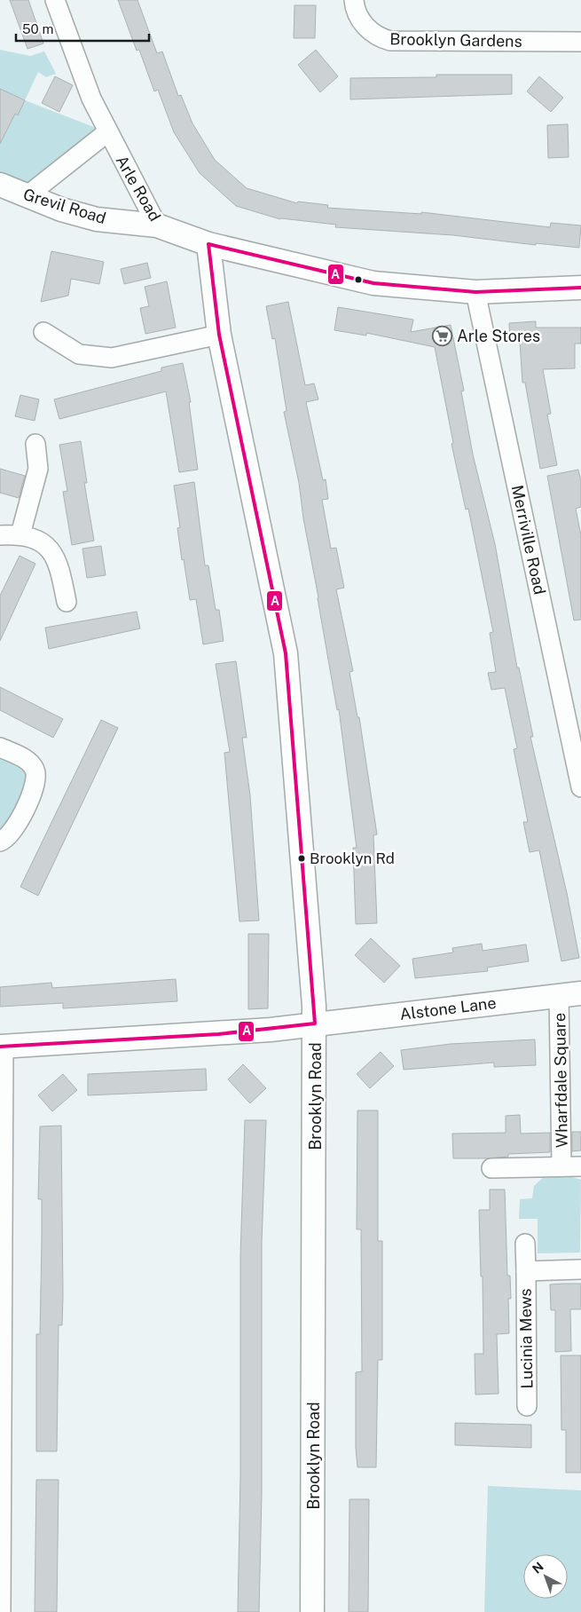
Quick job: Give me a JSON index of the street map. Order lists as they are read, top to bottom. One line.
{"streets":{"street":["Brooklyn Gardens","Arle Road","Grevil Road","Merriville Road","Alstone Lane","Wharfdale Square","Brooklyn Road","Lucinia Mews"]},"crossings":[["Arle Road","Grevil Road"],["Arle Road","Merriville Road"],["Arle Road","Brooklyn Road"],["Alstone Lane","Wharfdale Square"],["Alstone Lane","Brooklyn Road"]],"places":{"supermarket":["Arle Stores"],"other":["Brooklyn Rd"]},"lines":["transit line A"],"scale_bar":"50 m","north":"top left"}
